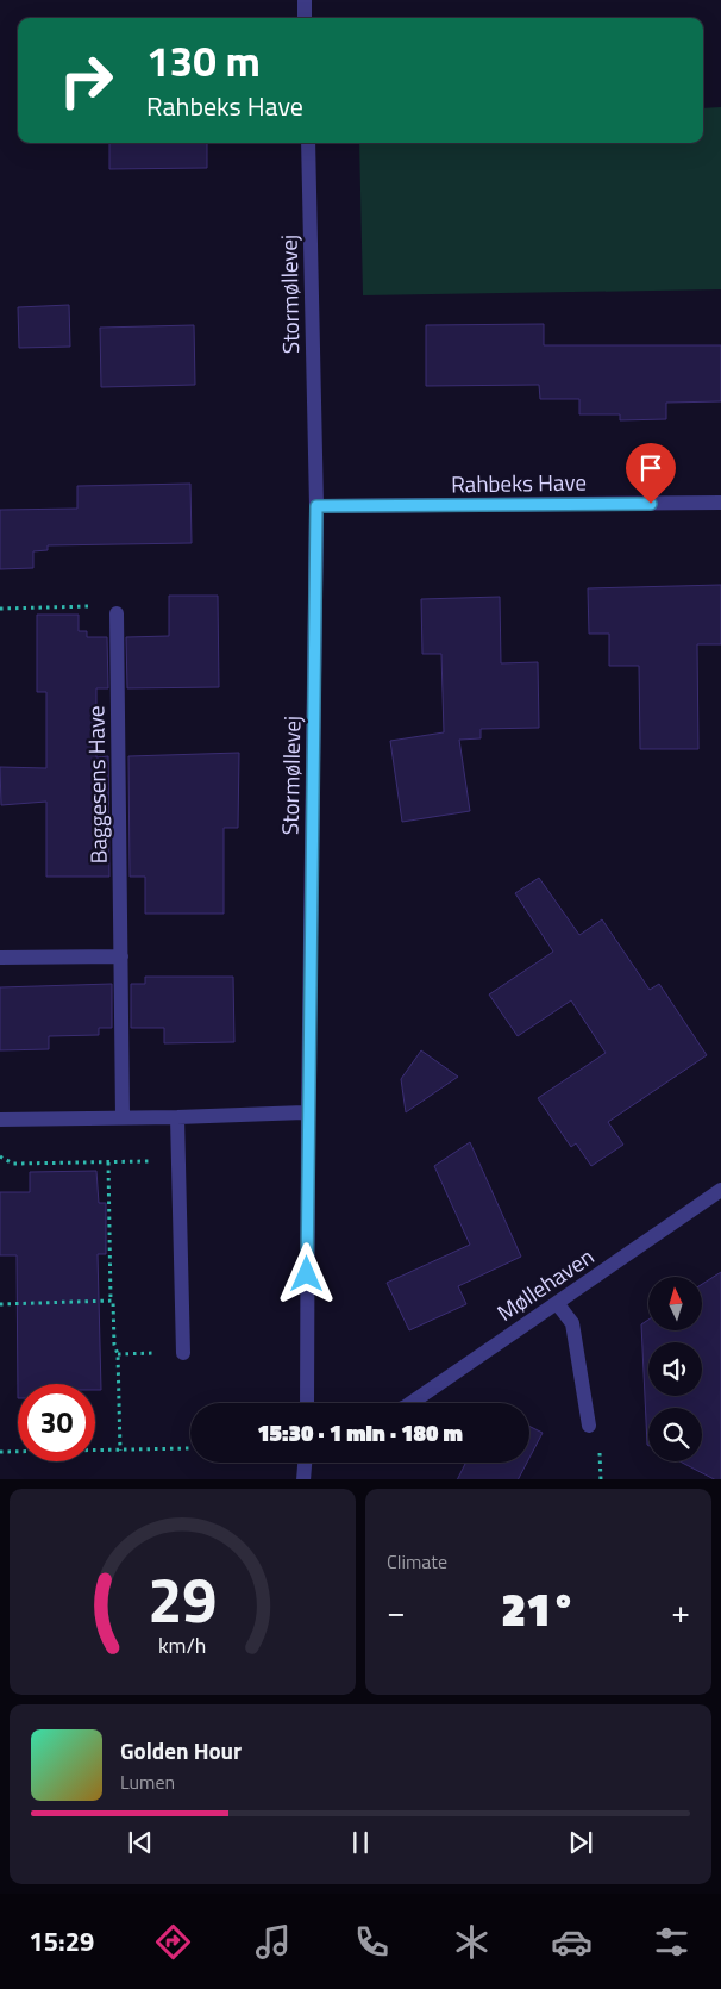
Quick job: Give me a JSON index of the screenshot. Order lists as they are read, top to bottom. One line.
{"streets":{"street":["Stormøllevej","Rahbeks Have","Baggesens Have","Møllehaven"]},"crossings":[["Stormøllevej","Rahbeks Have"]],"north":"top","page":{"turn":["130 m","Rahbeks Have"],"limit":"30","trip":"15:30 · 1 min · 180 m","tile":"Climate","heat":["−","21°","+"],"song":["Golden Hour","Lumen"],"tabs":"15:29","gauge":["29","km/h"]}}
